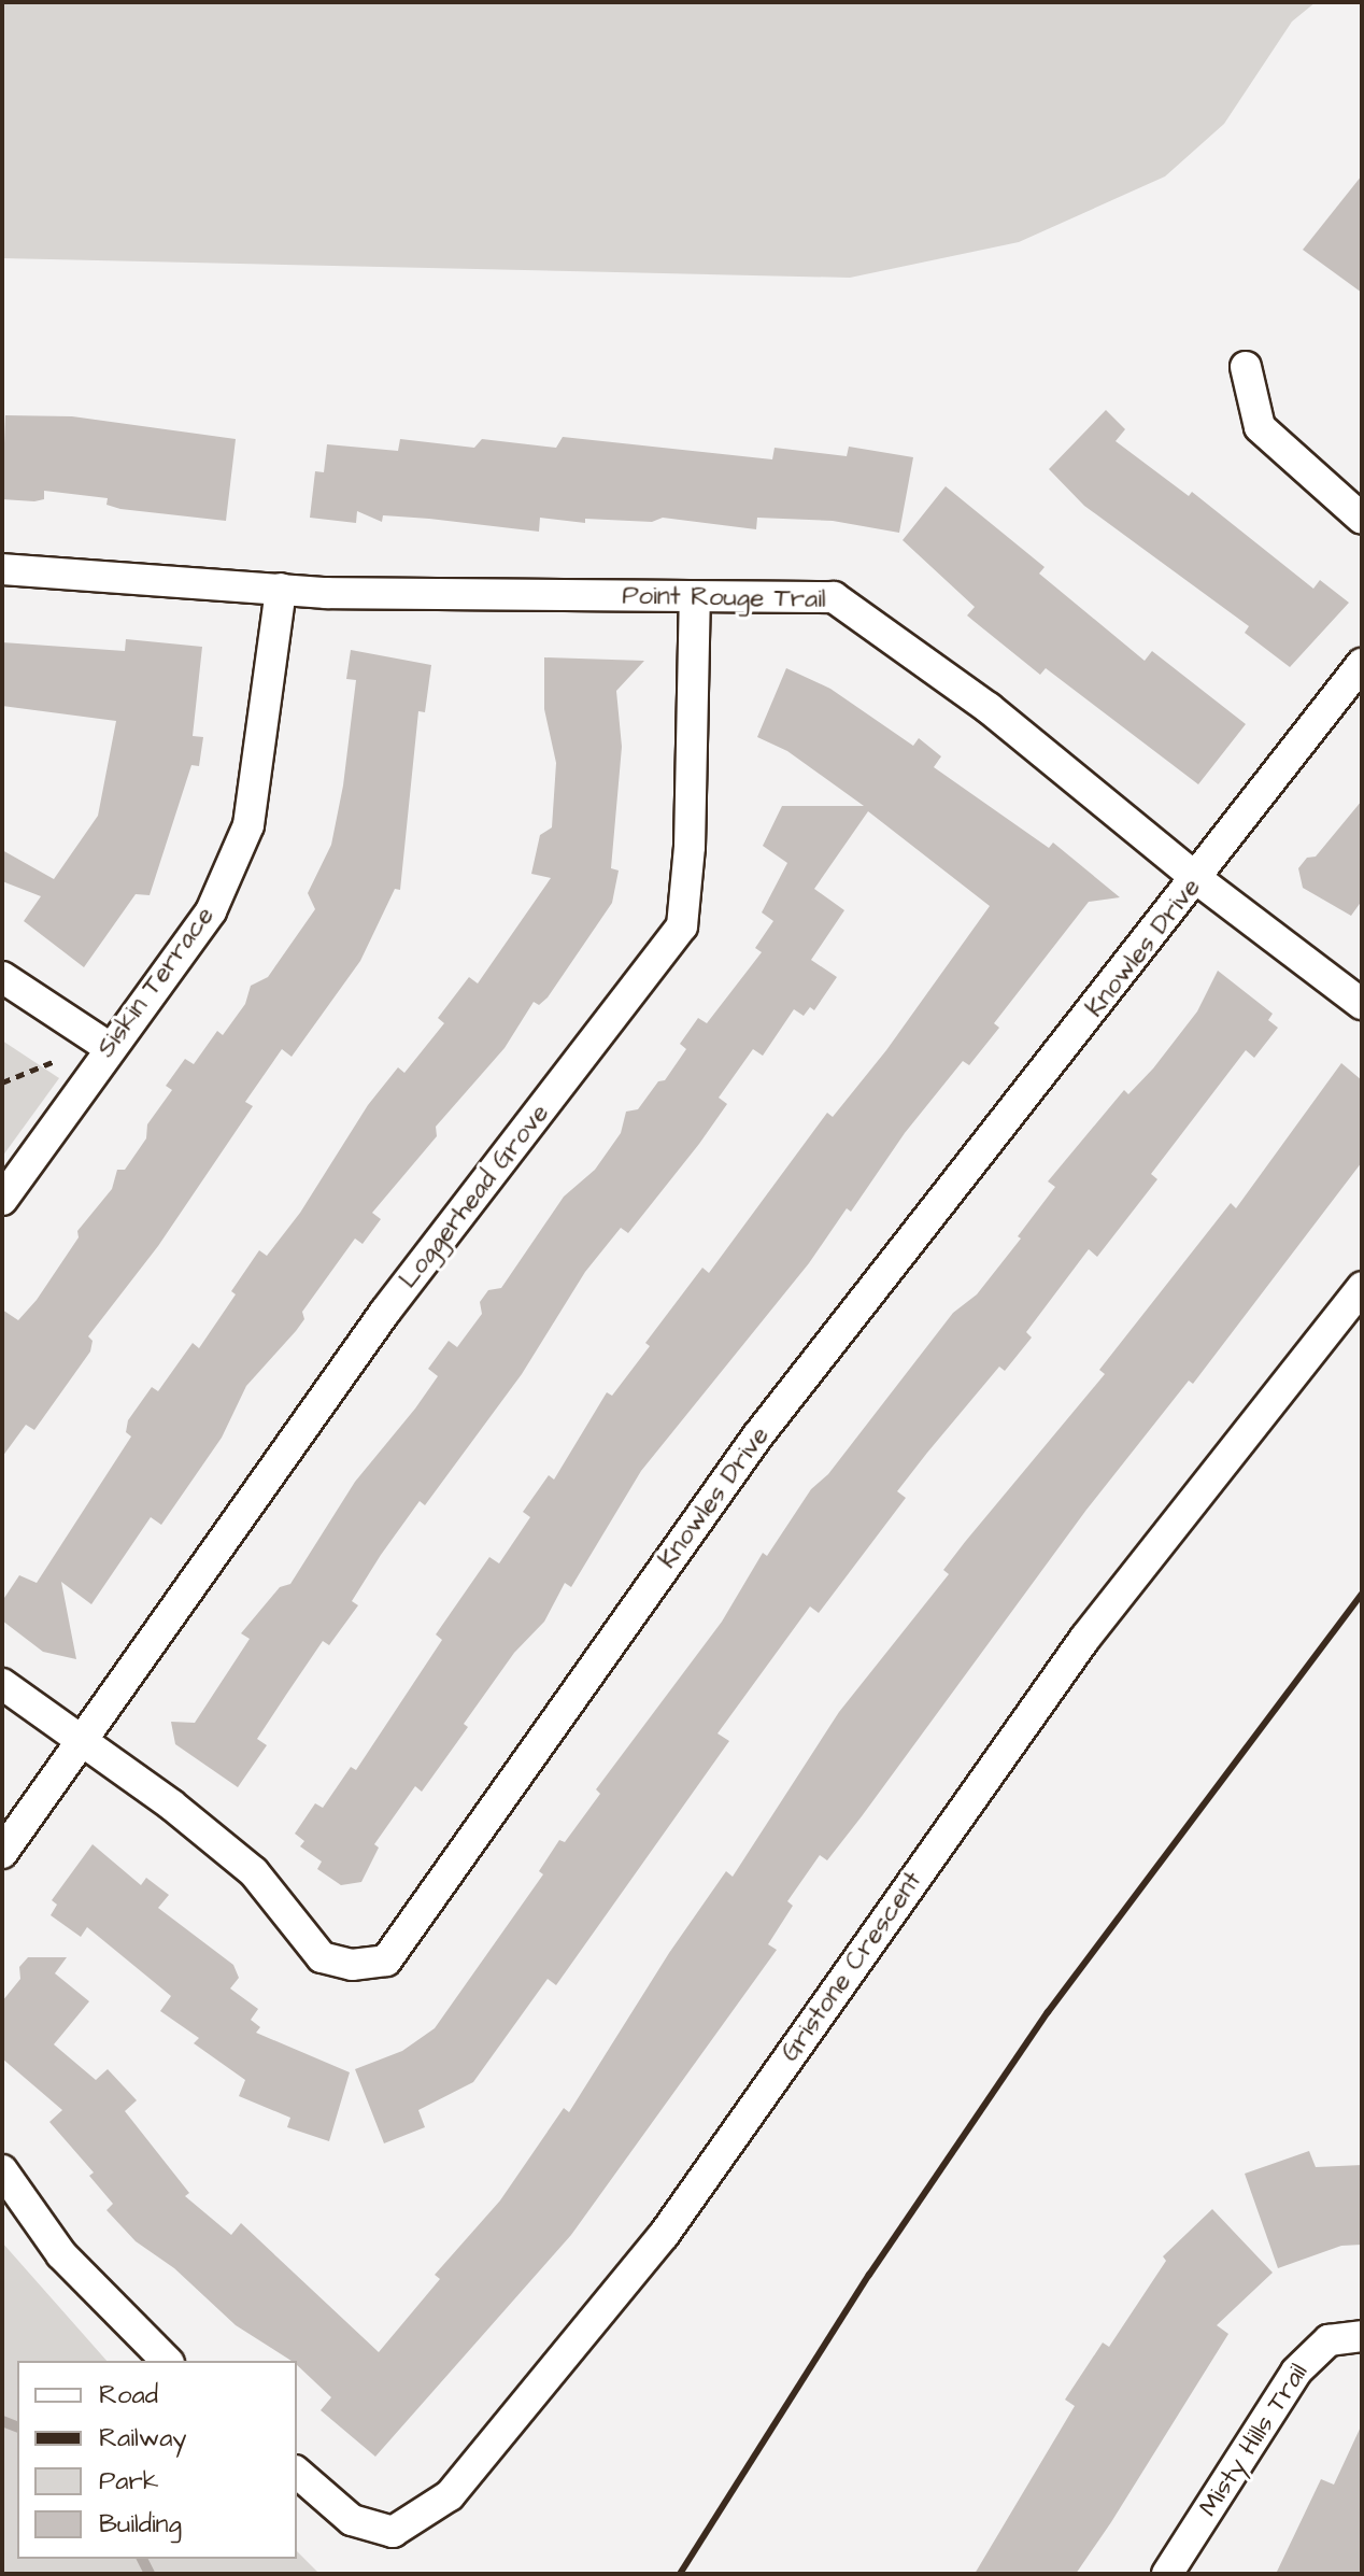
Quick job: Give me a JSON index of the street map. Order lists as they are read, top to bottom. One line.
{"streets":{"street":["Point Rouge Trail","Knowles Drive","Siskin Terrace","Loggerhead Grove","Gristone Crescent","Misty Hills Trail"]},"crossings":[["Point Rouge Trail","Knowles Drive"],["Point Rouge Trail","Siskin Terrace"],["Point Rouge Trail","Loggerhead Grove"],["Knowles Drive","Loggerhead Grove"]],"legend":["Road","Railway","Park","Building"]}
